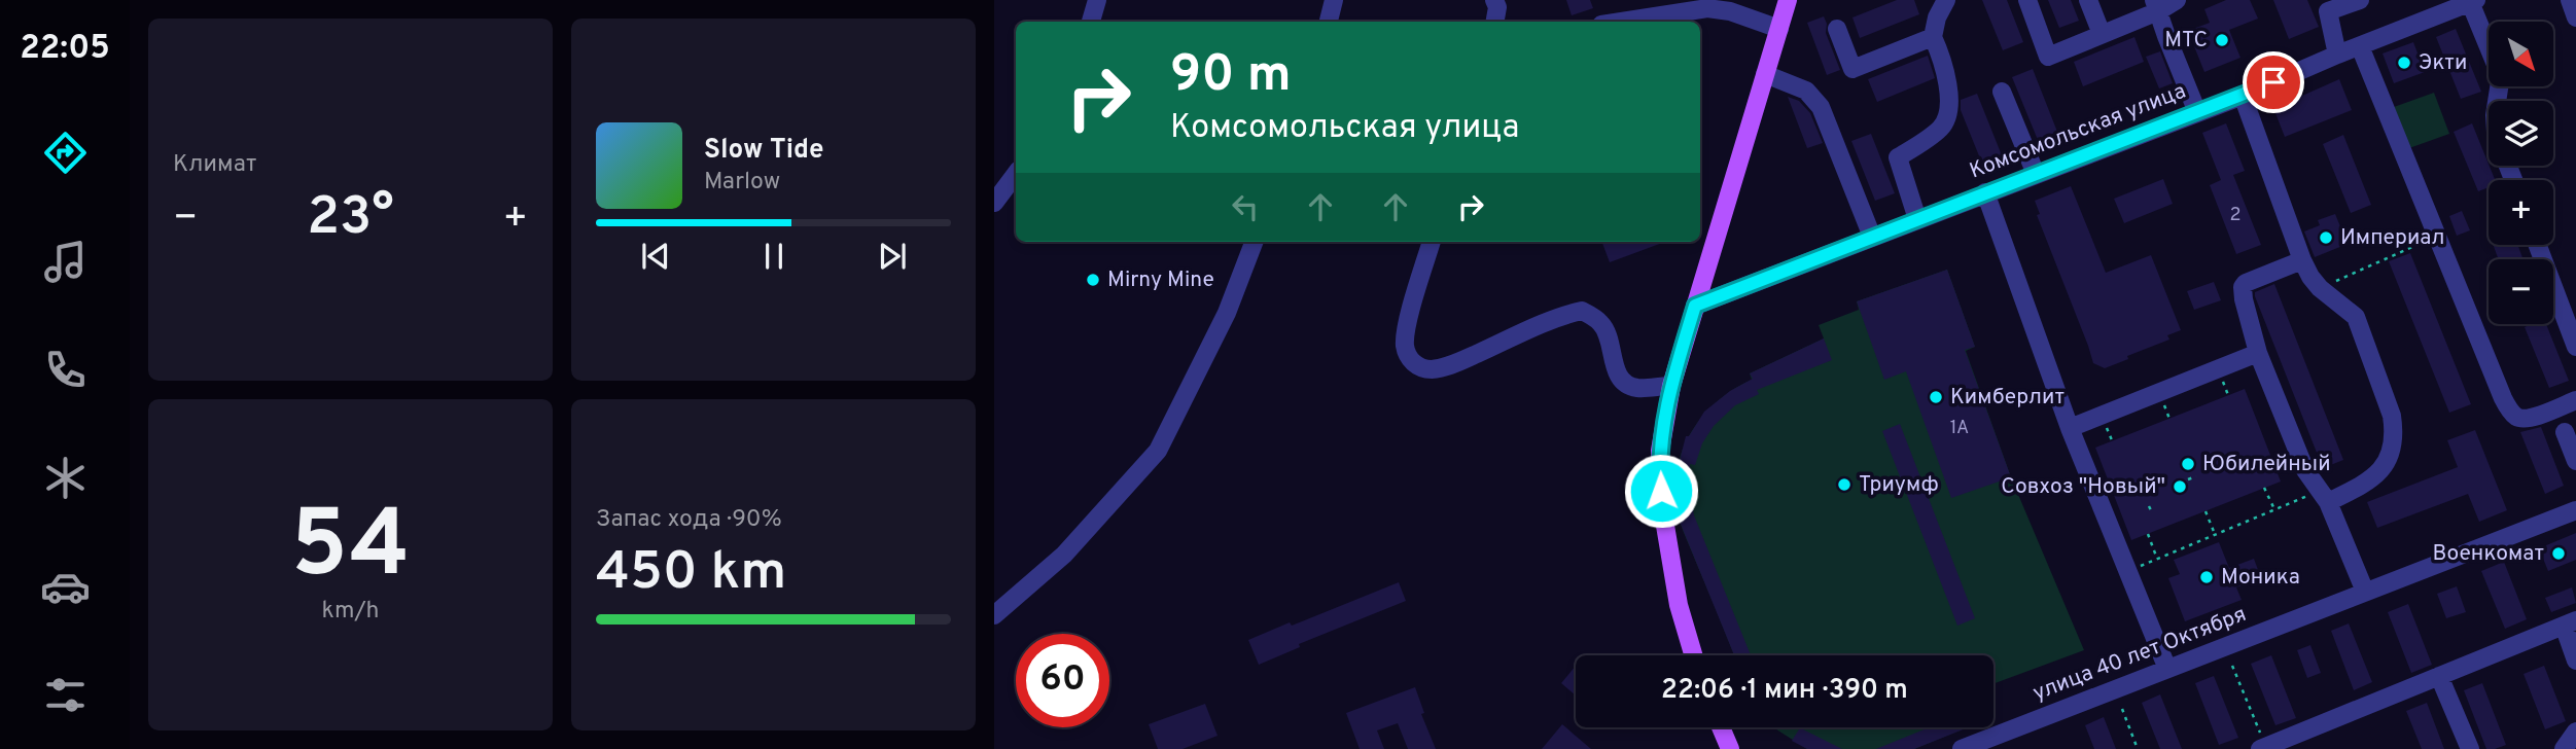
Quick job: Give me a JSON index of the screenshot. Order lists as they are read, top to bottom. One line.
{"streets":{"street":["Комсомольская улица","улица 40 лет Октября"]},"places":["МТС","Экти","Империал","Mirny Mine","Кимберлит","Юбилейный","Триумф","Совхоз \"Новый\"","Военкомат","Моника"],"house_numbers":["2","1А"],"north":"bottom right","page":{"tabs":"22:05","tile":["Климат",["54","km/h"],["Запас хода · 90%","450 km"]],"map_buttons":["+","−"],"turn":["90 m","Комсомольская улица"],"song":["Slow Tide","Marlow"],"heat":["−","23°","+"],"limit":"60","trip":"22:06 · 1 мин · 390 m"}}
